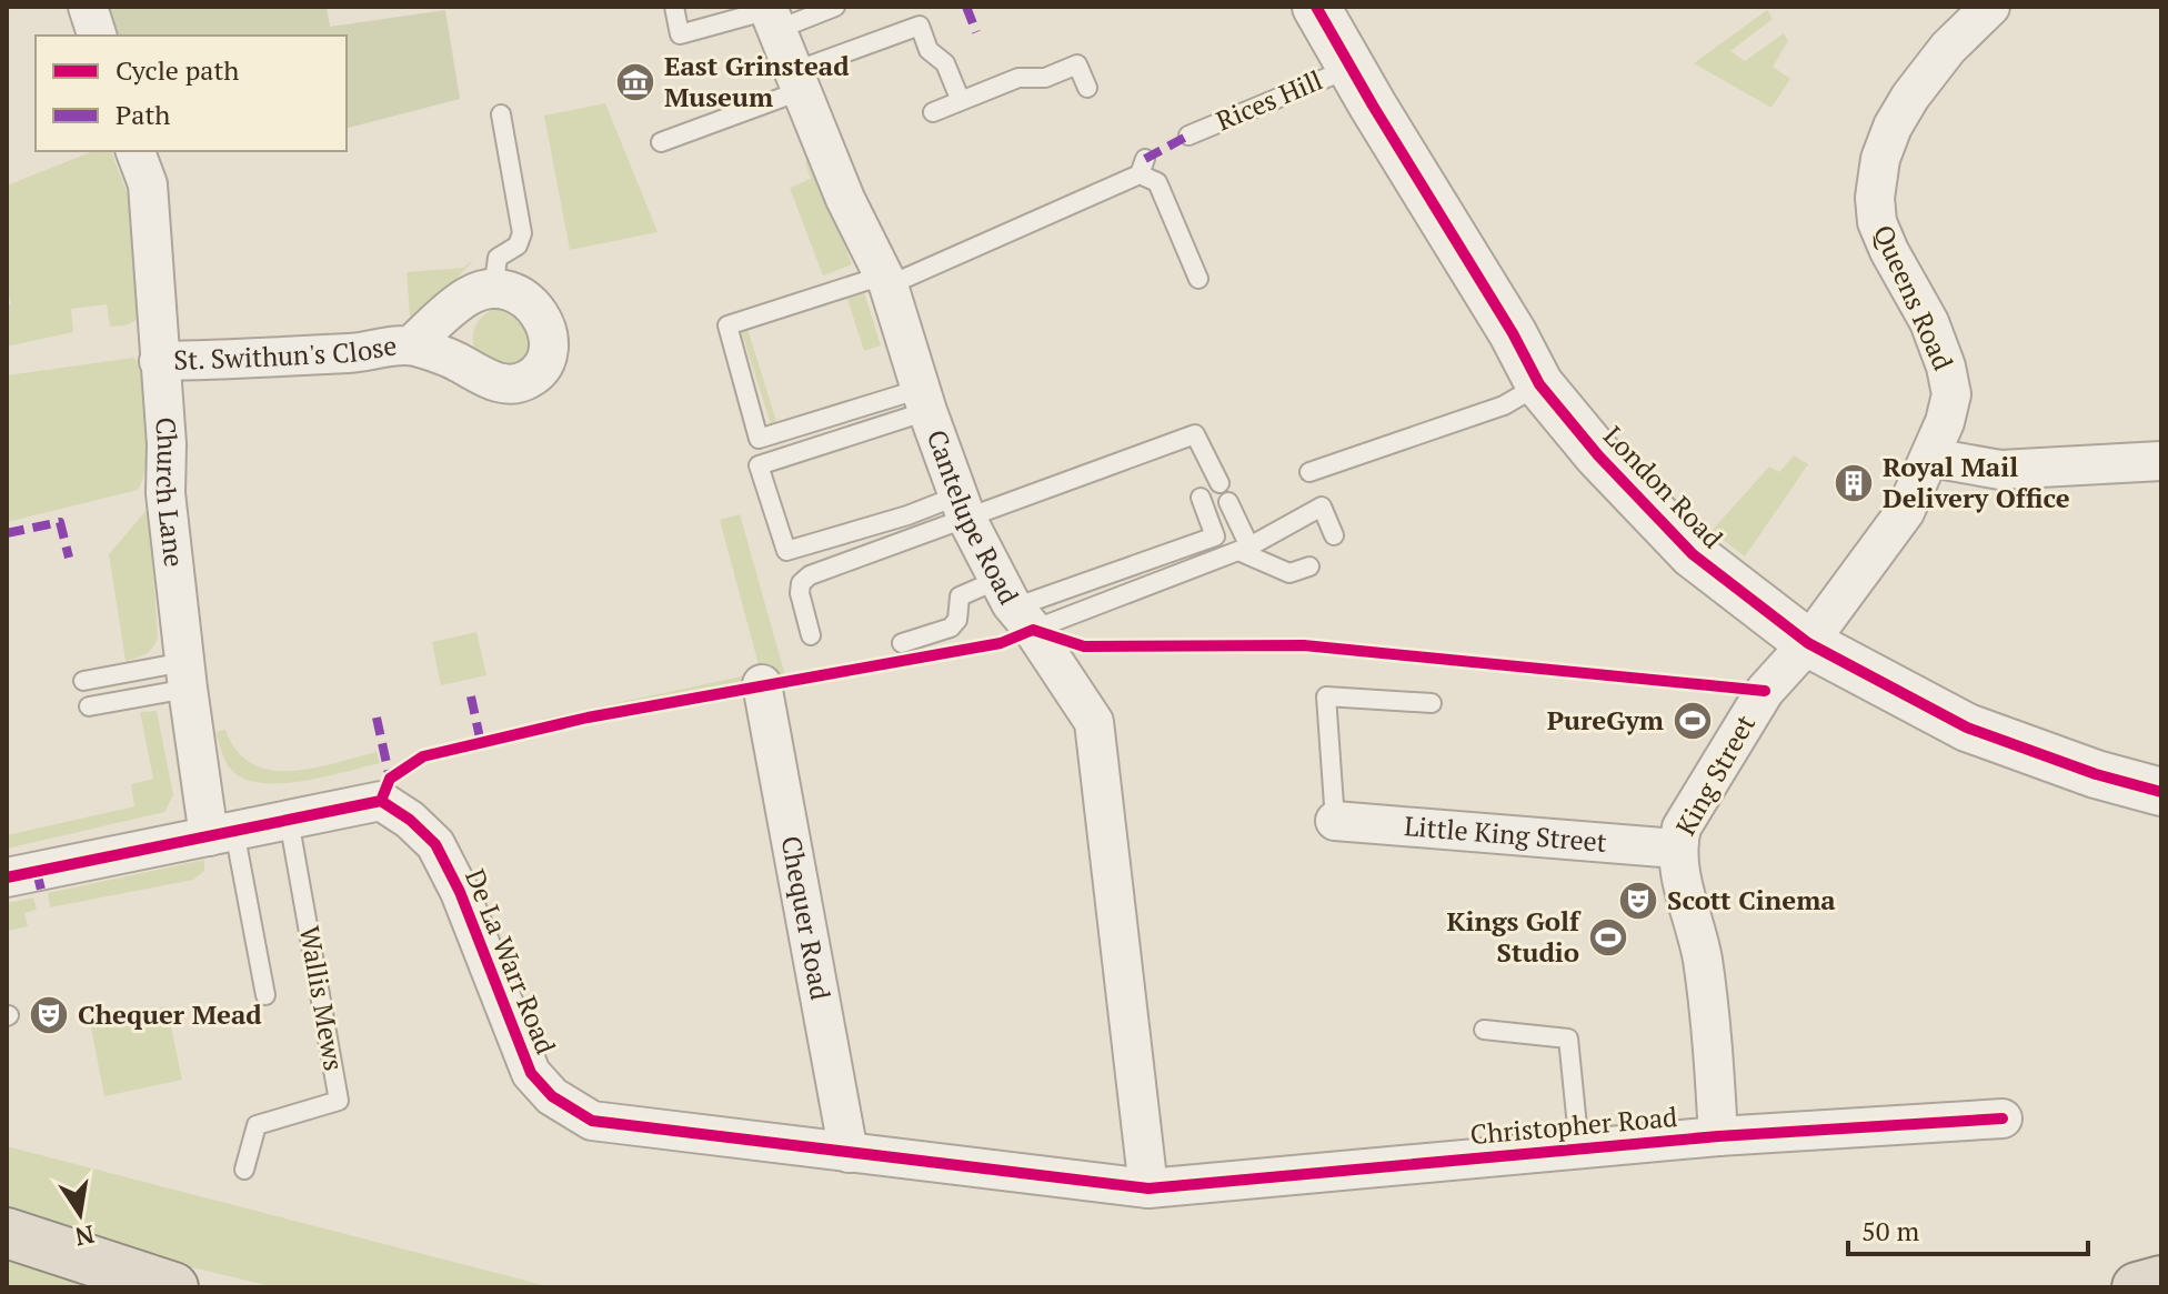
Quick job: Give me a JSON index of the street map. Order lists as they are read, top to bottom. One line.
{"streets":{"street":["Queens Road","St. Swithun's Close","London Road","Church Lane","Cantelupe Road","King Street","Little King Street","Chequer Road","De La Warr Road","Christopher Road"],"lane":["Rices Hill","Wallis Mews"]},"crossings":[["Rices Hill","London Road"],["Queens Road","King Street"],["St. Swithun's Close","Church Lane"],["London Road","King Street"],["Church Lane","De La Warr Road"],["Cantelupe Road","De La Warr Road"],["Cantelupe Road","Christopher Road"],["King Street","Little King Street"],["King Street","Christopher Road"],["Chequer Road","De La Warr Road"],["De La Warr Road","Wallis Mews"],["De La Warr Road","Christopher Road"]],"places":{"museum":["East Grinstead Museum"],"building":["Royal Mail Delivery Office"],"sports":["PureGym","Kings Golf Studio"],"theatre":["Scott Cinema","Chequer Mead"]},"legend":["Cycle path","Path"],"scale_bar":"50 m","north":"bottom"}
